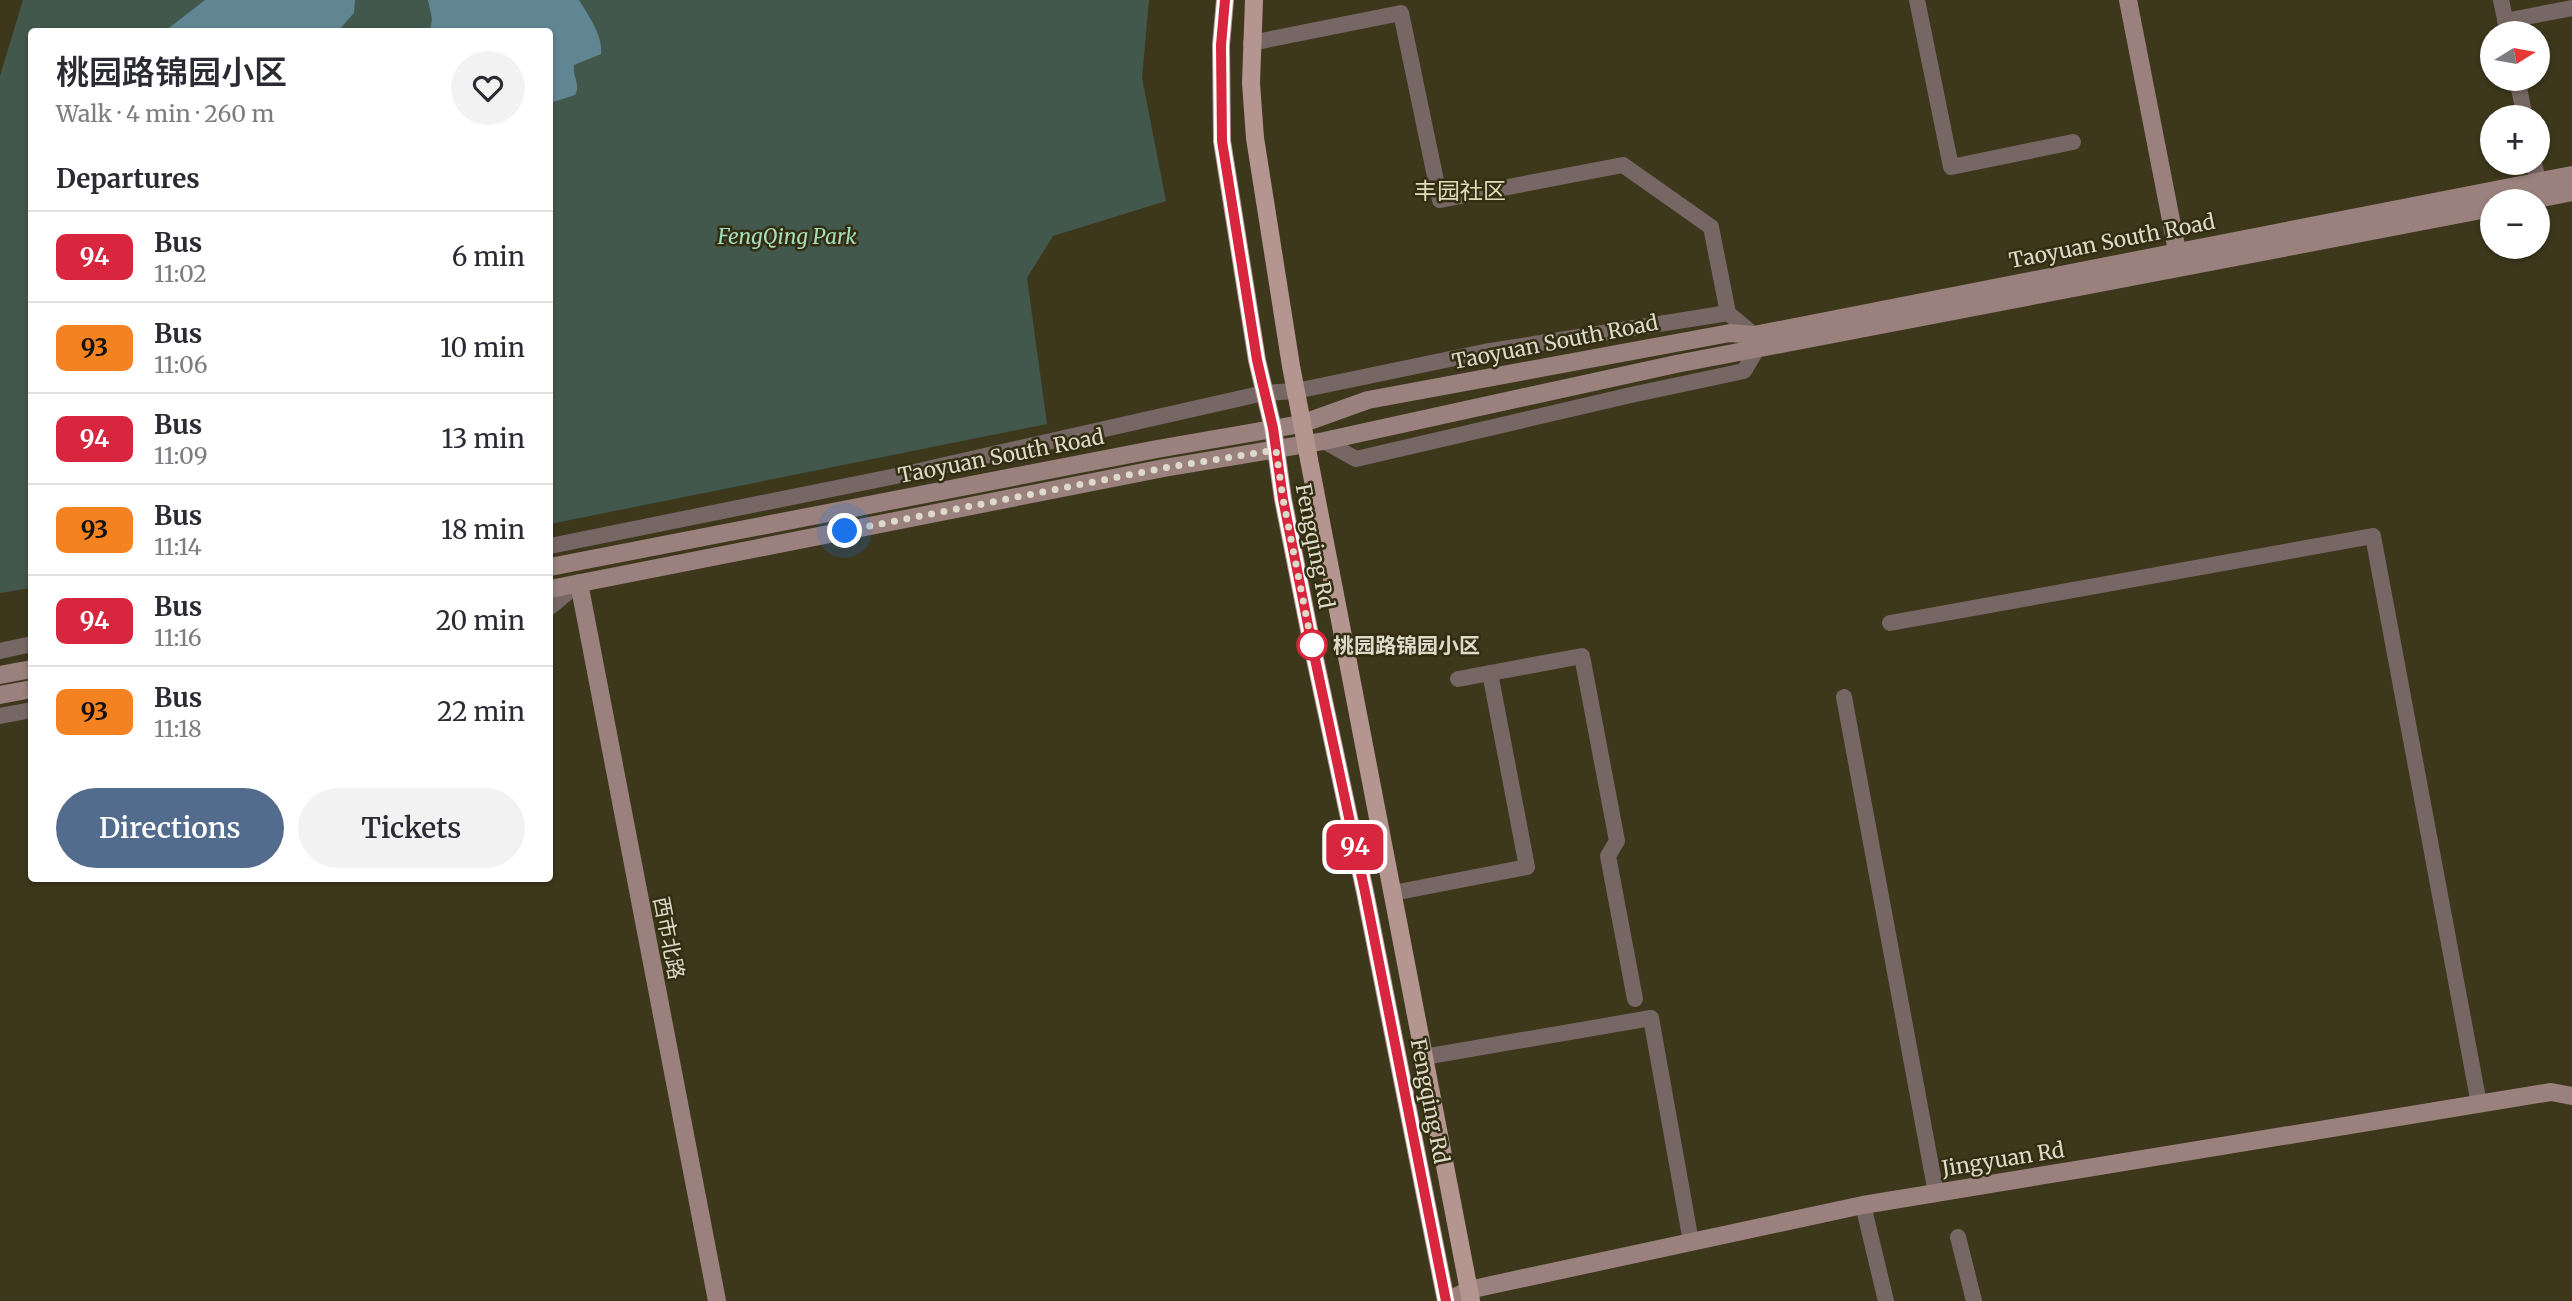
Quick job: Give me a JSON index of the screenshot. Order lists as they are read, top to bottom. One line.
{"streets":{"main road":["Taoyuan South Road","Fengqing Rd","西市北路","Jingyuan Rd"]},"crossings":[["Taoyuan South Road","Fengqing Rd"],["Taoyuan South Road","西市北路"],["Fengqing Rd","Jingyuan Rd"]],"districts":["丰园社区"],"parks":["FengQing Park"],"places":["桃园路锦园小区"],"lines":["bus line 94"],"north":"right","page":{"on_map":"94","map_buttons":["+","−"],"heading":[["桃园路锦园小区","Walk · 4 min · 260 m"],"Departures"],"list":[{"mark":"94","name":"Bus","note":"11:02","value":"6 min"},{"mark":"93","name":"Bus","note":"11:06","value":"10 min"},{"mark":"94","name":"Bus","note":"11:09","value":"13 min"},{"mark":"93","name":"Bus","note":"11:14","value":"18 min"},{"mark":"94","name":"Bus","note":"11:16","value":"20 min"},{"mark":"93","name":"Bus","note":"11:18","value":"22 min"}],"buttons":["Directions","Tickets"]}}
